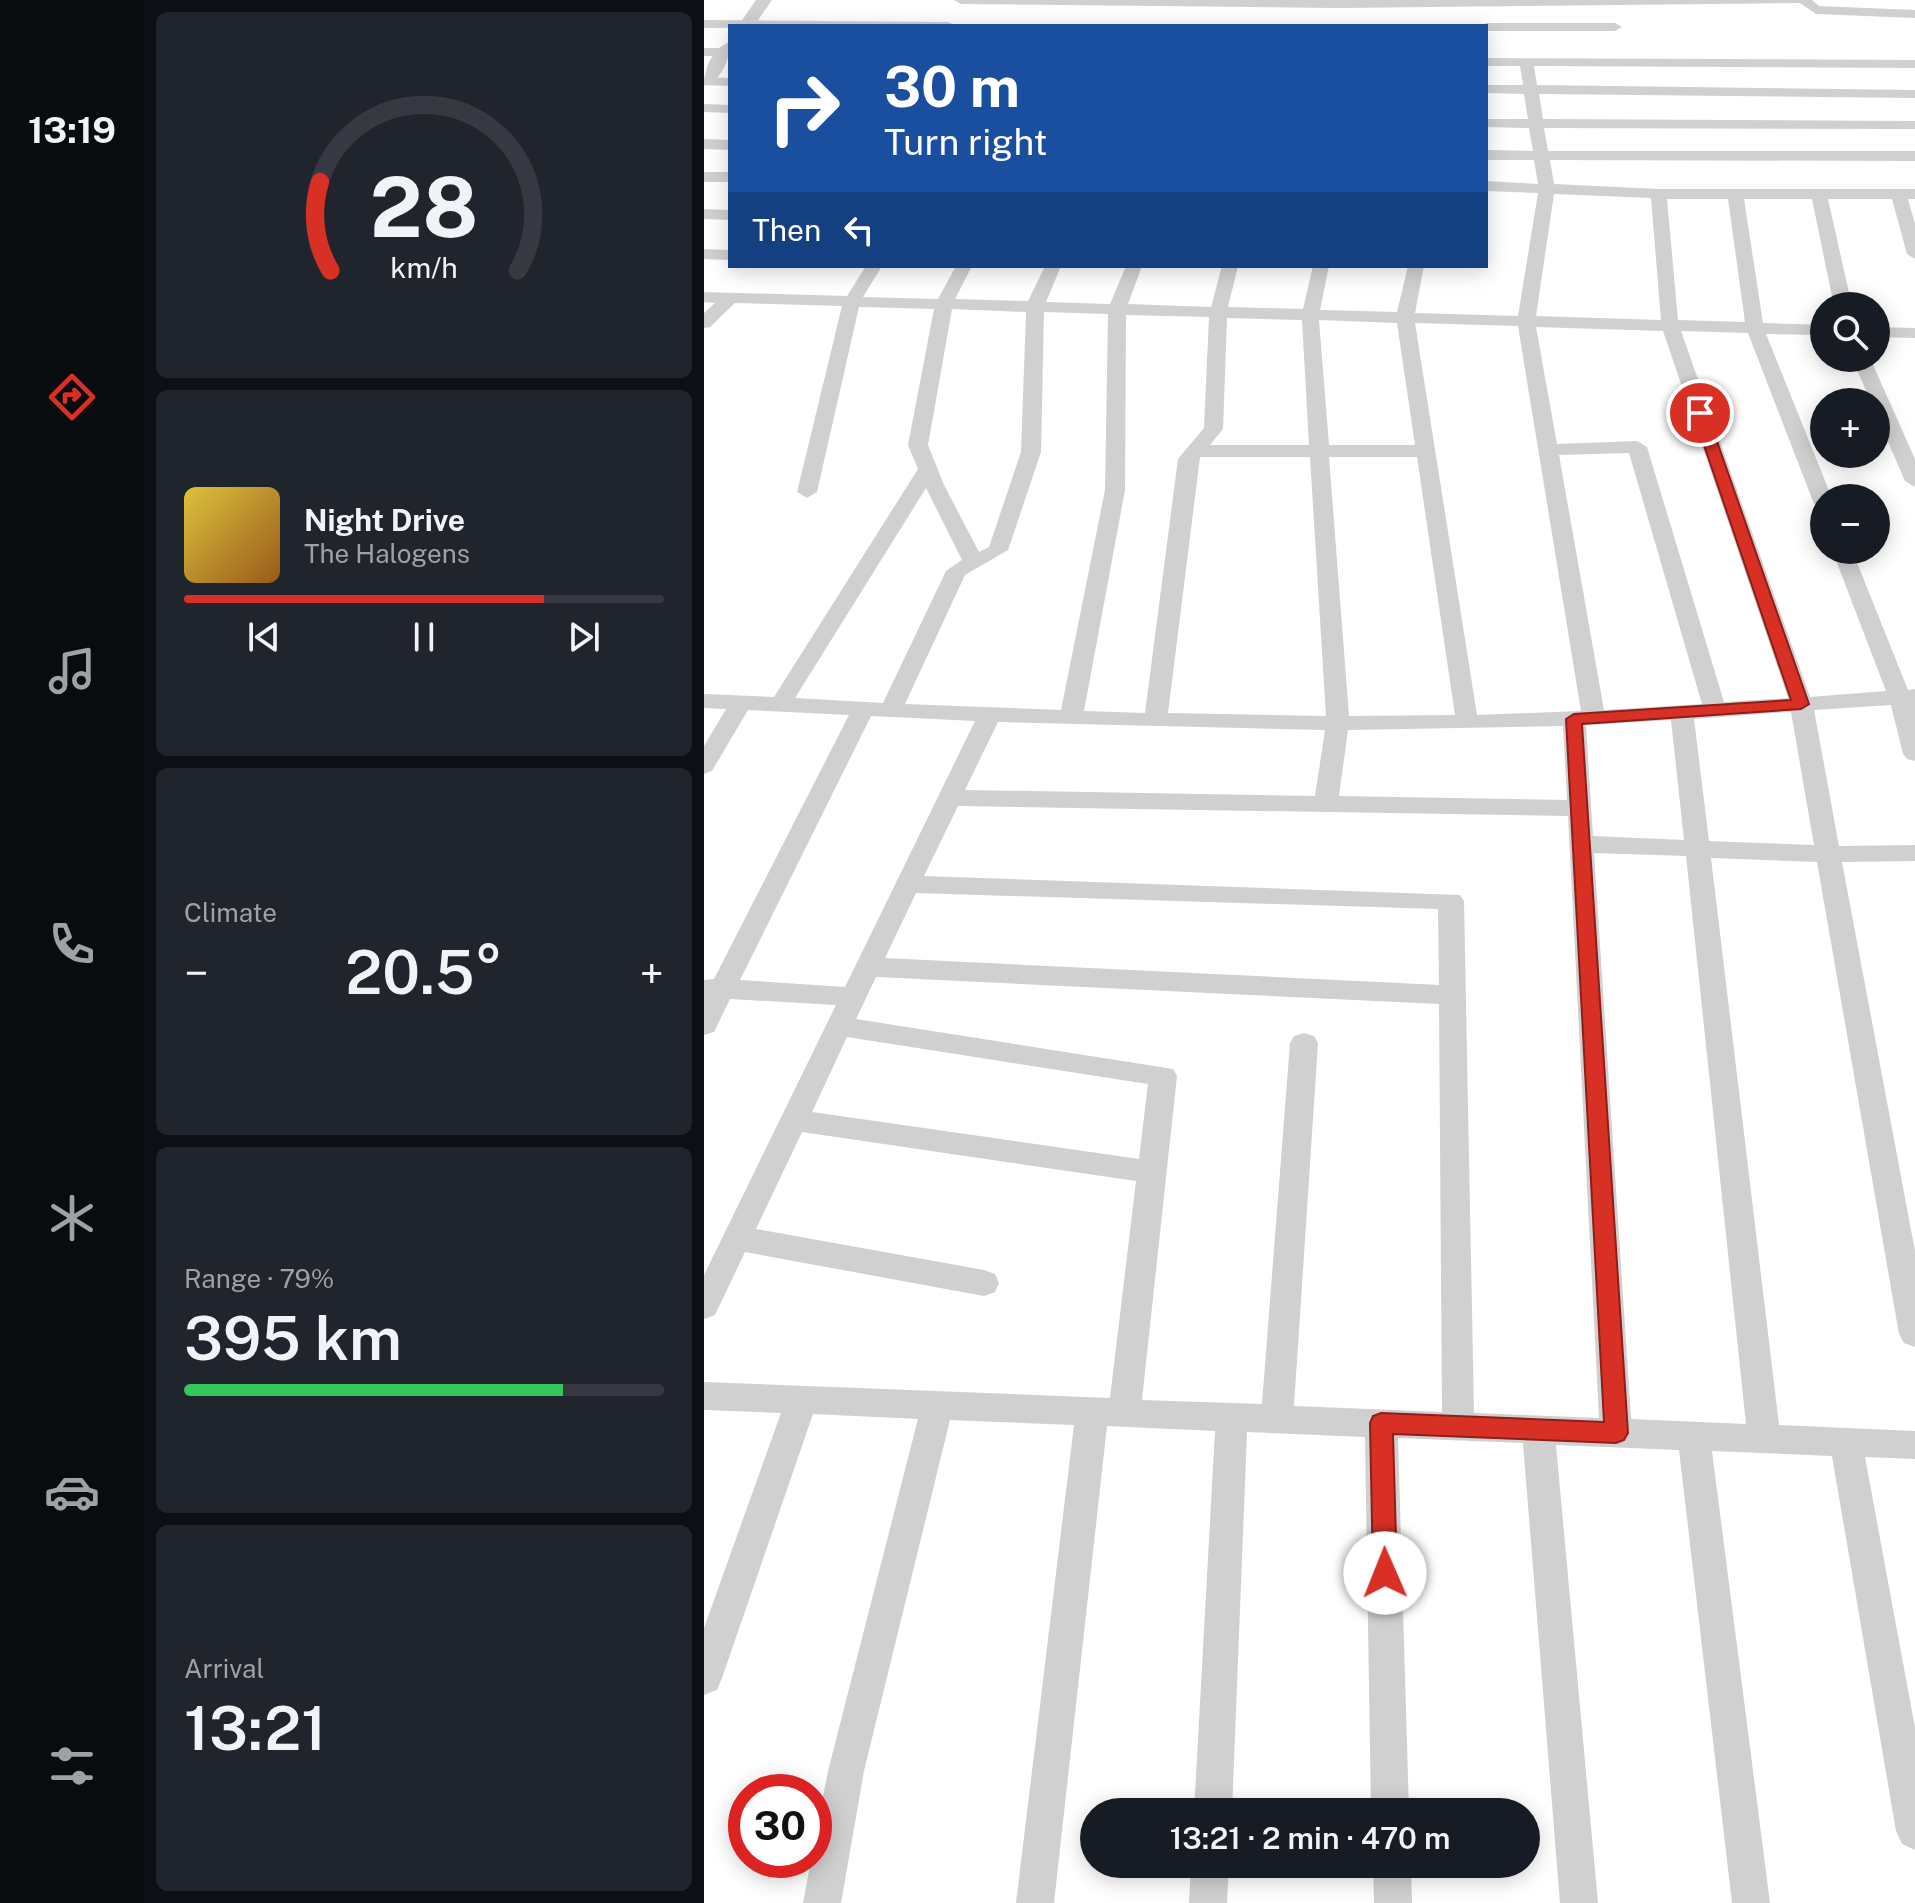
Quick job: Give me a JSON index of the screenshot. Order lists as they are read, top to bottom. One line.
{"page":{"tabs":"13:19","turn":["30 m","Turn right"],"then":"Then","map_buttons":["+","−"],"song":["Night Drive","The Halogens"],"tile":["Climate",["Range · 79%","395 km"],["Arrival","13:21"]],"heat":["−","20.5°","+"],"limit":"30","trip":"13:21 · 2 min · 470 m","gauge":["28","km/h"]}}
